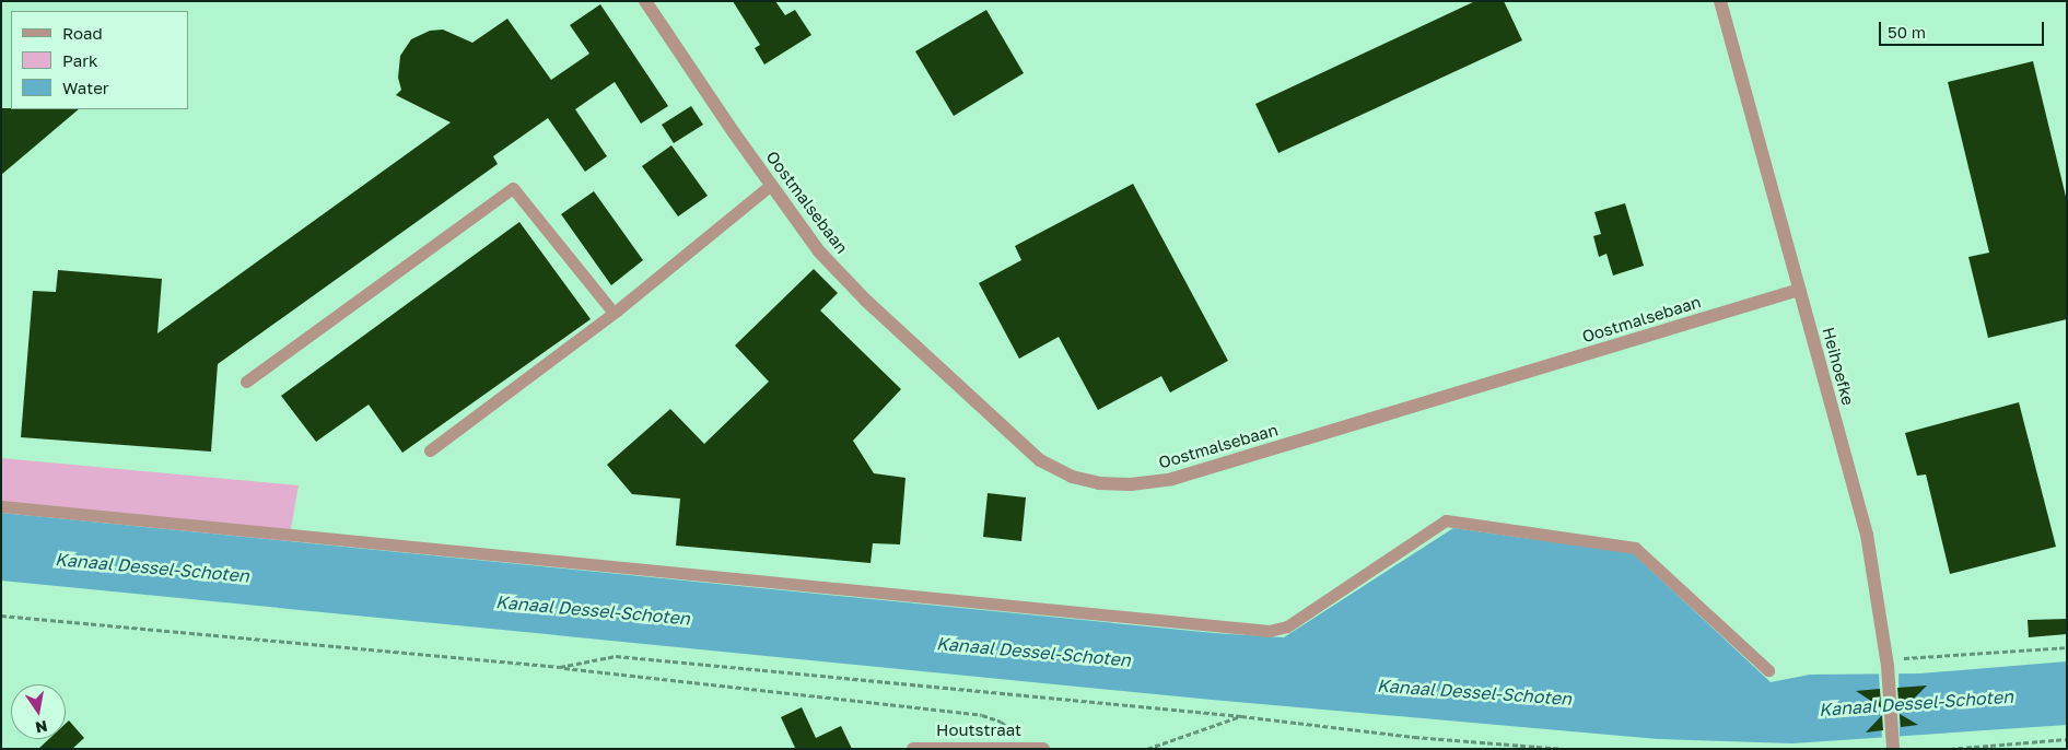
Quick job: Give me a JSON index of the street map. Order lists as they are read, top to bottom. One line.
{"streets":{"street":["Oostmalsebaan","Heihoefke","Houtstraat"]},"crossings":[["Oostmalsebaan","Heihoefke"]],"water":["Kanaal Dessel-Schoten"],"legend":["Road","Park","Water"],"scale_bar":"50 m","north":"bottom"}
